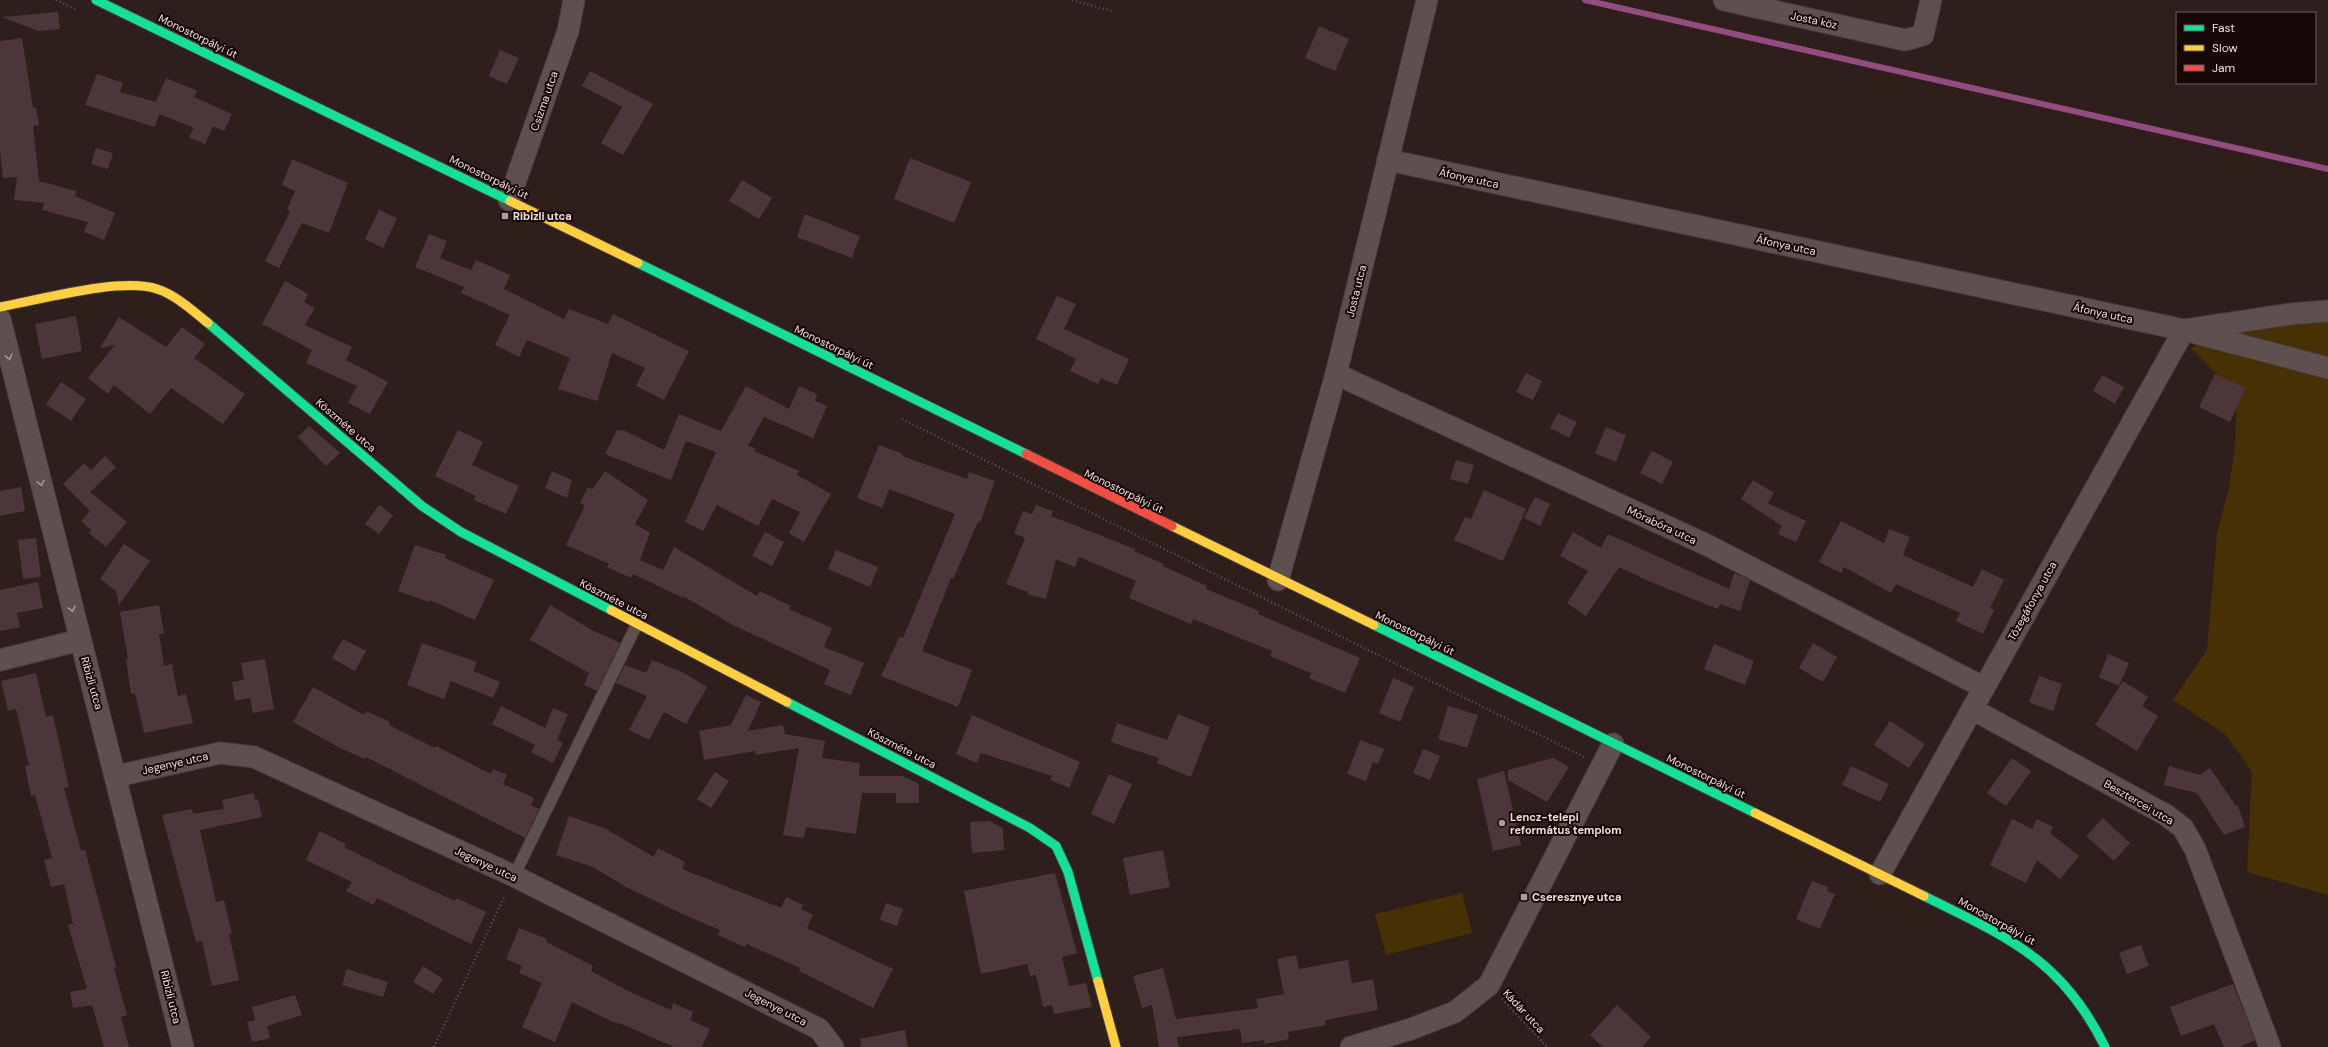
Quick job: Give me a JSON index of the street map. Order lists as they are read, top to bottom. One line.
{"streets":{"street":["Josta köz","Monostorpályi út","Csizma utca","Áfonya utca","Josta utca","Köszméte utca","Mórabóra utca","Tőzegáfonya utca","Ribizli utca","Jegenye utca","Besztercei utca"],"path":["Kádár utca"]},"crossings":[["Monostorpályi út","Csizma utca"],["Monostorpályi út","Josta utca"],["Monostorpályi út","Tőzegáfonya utca"],["Áfonya utca","Josta utca"],["Áfonya utca","Tőzegáfonya utca"],["Josta utca","Mórabóra utca"],["Mórabóra utca","Tőzegáfonya utca"],["Tőzegáfonya utca","Besztercei utca"],["Ribizli utca","Jegenye utca"]],"one_way":["Ribizli utca"],"places":{"transit":["Ribizli utca","Cseresznye utca"],"other":["Lencz-telepi református templom"]},"legend":["Fast","Slow","Jam"]}
